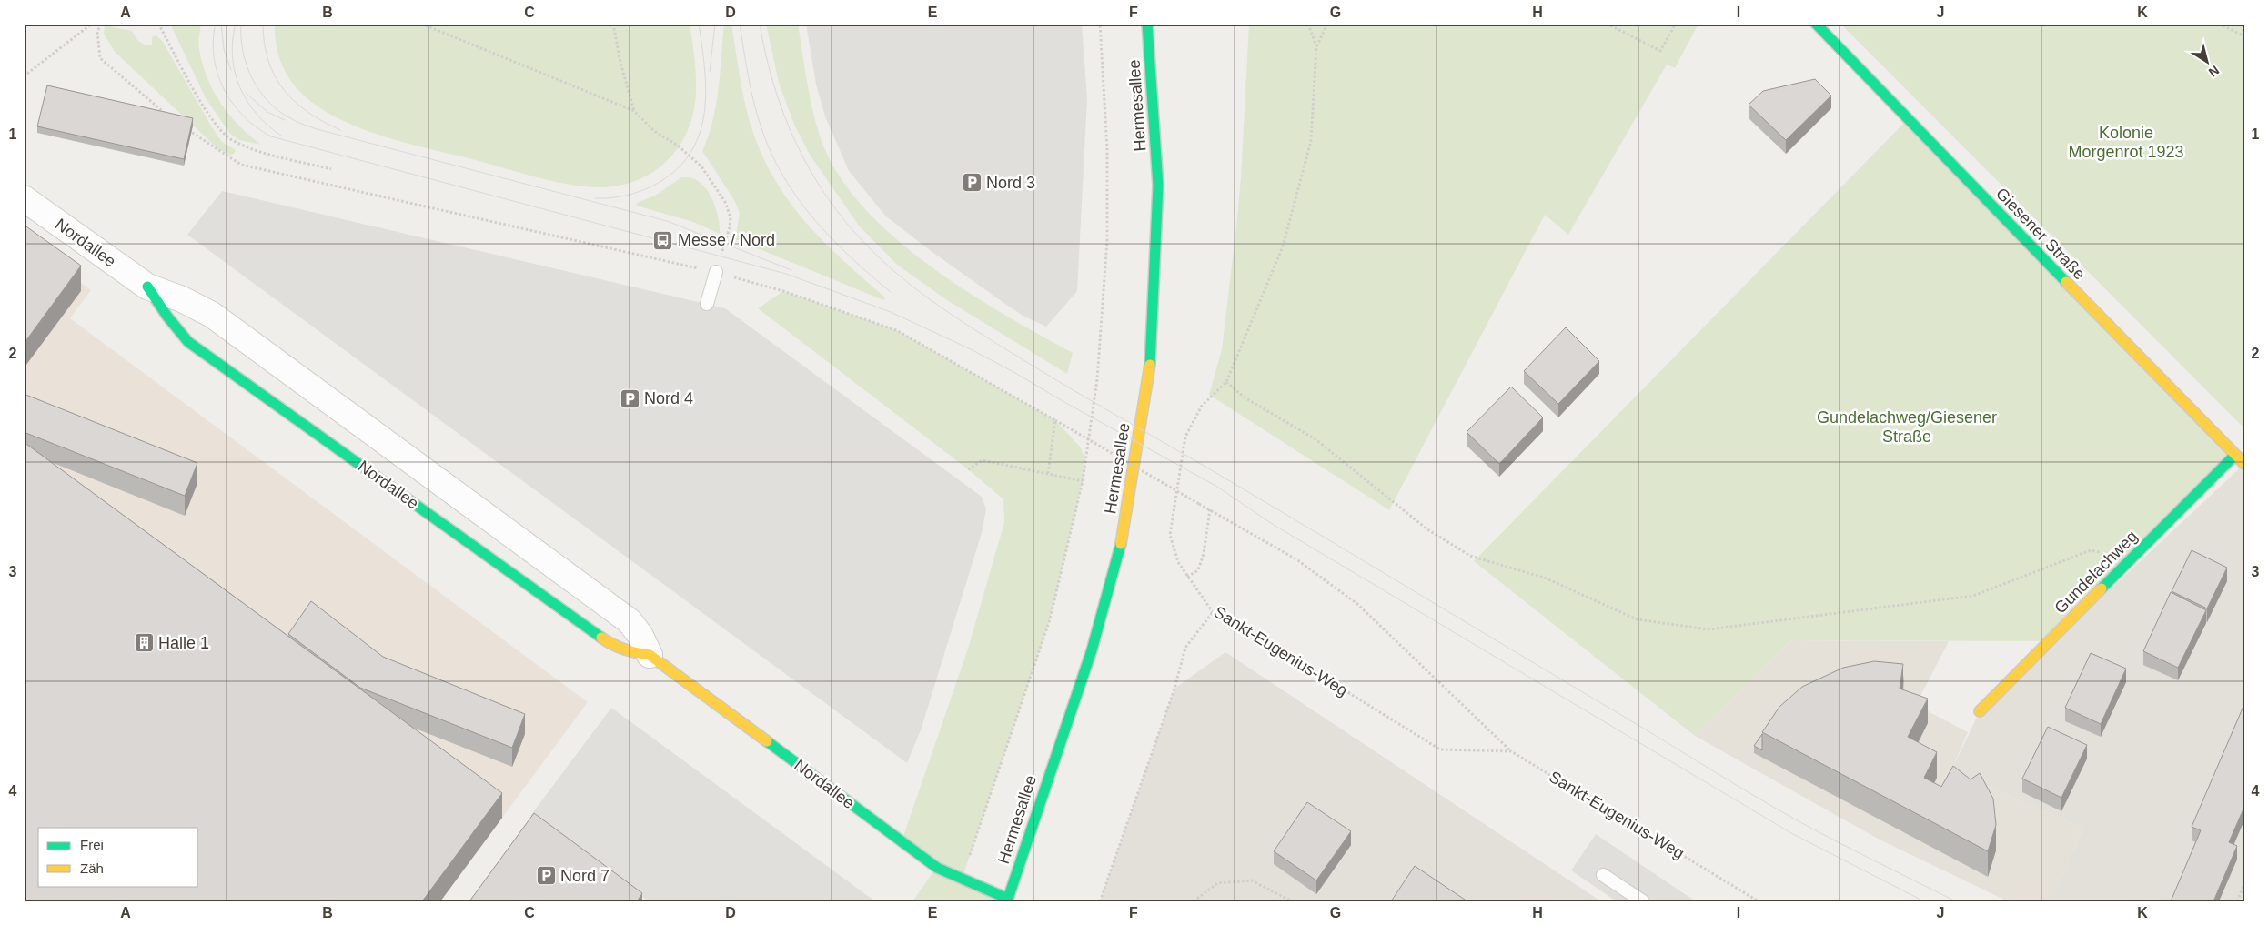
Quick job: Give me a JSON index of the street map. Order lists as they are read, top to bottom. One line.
{"streets":{"street":["Hermesallee","Giesener Straße","Nordallee","Gundelachweg"],"path":["Sankt-Eugenius-Weg"]},"crossings":[["Hermesallee","Nordallee"],["Giesener Straße","Gundelachweg"]],"parks":["Kolonie Morgenrot 1923","Gundelachweg/Giesener Straße"],"places":{"parking":["Nord 3","Nord 4","Nord 7"],"bus stop":["Messe / Nord"],"building":["Halle 1"]},"legend":["Frei","Zäh"],"north":"bottom right","grid":{"columns":["A","B","C","D","E","F","G","H","I","J","K"],"rows":["1","2","3","4"]}}
